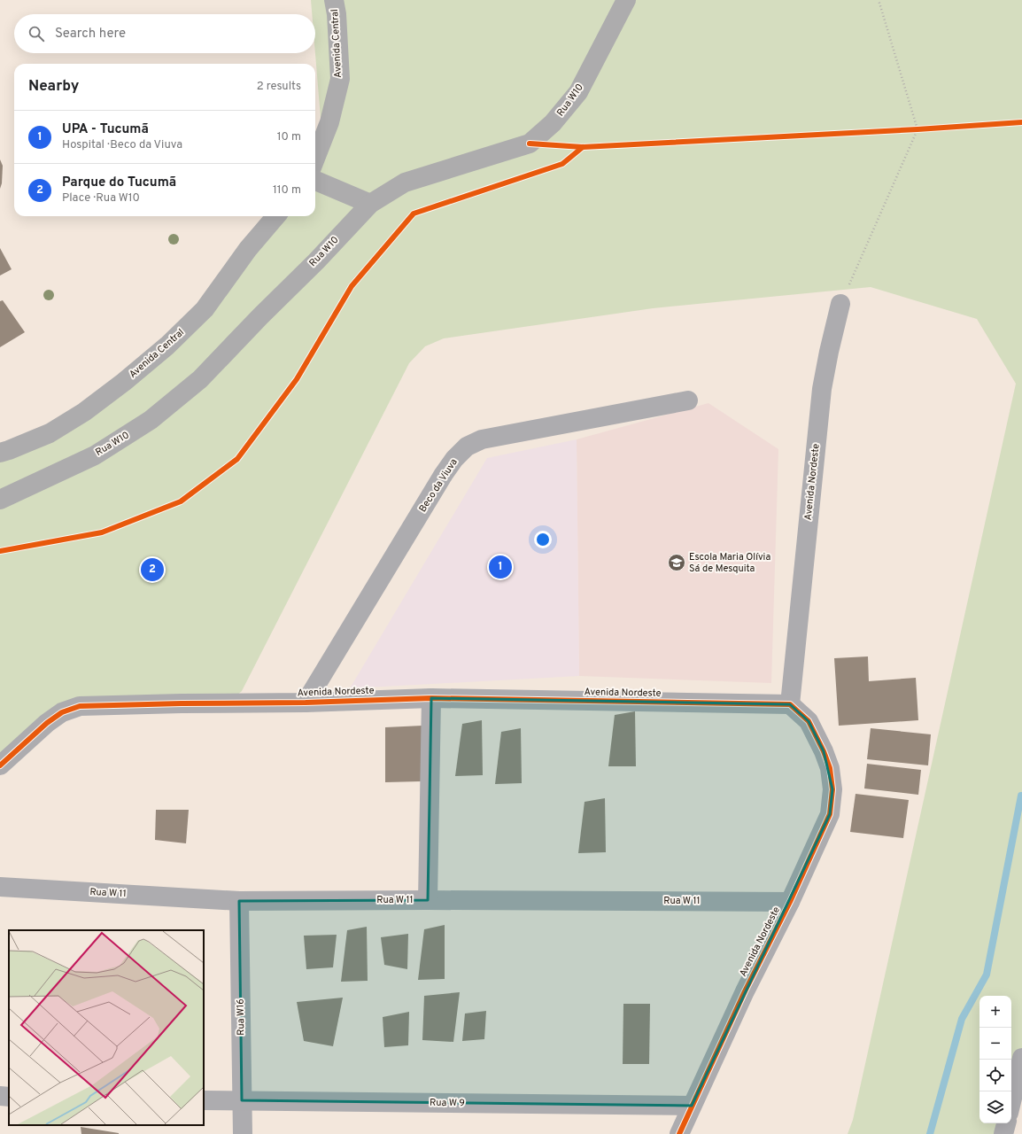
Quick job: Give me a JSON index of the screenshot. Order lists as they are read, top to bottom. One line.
{"streets":{"street":["Avenida Central","Rua W10","Avenida Nordeste","Beco da Viuva","Rua W 11","Rua W16","Rua W 9"]},"crossings":[["Avenida Nordeste","Beco da Viuva"],["Avenida Nordeste","Rua W 11"],["Avenida Nordeste","Rua W 9"],["Rua W 11","Rua W16"],["Rua W16","Rua W 9"]],"places":{"school or university":["Escola Maria Olívia Sá de Mesquita"]},"page":{"search":"Search here","heading":["Nearby","2 results"],"list":[{"mark":"1","name":"UPA - Tucumã","note":"Hospital · Beco da Viuva","value":"10 m"},{"mark":"2","name":"Parque do Tucumã","note":"Place · Rua W10","value":"110 m"}],"pins":["1","2"],"map_buttons":["+","−"]}}
